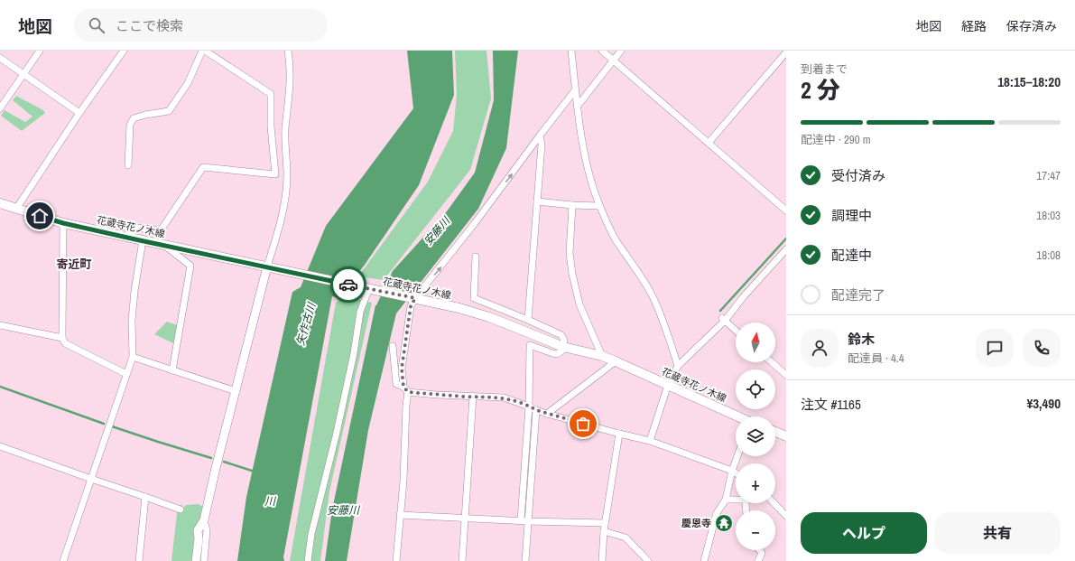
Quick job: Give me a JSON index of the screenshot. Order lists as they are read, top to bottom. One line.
{"streets":{"main road":["花蔵寺花ノ木線"]},"districts":["寄近町"],"water":["安藤川","矢作古川","川"],"places":{"temple":["慶恩寺"]},"north":"top","page":{"header":"地図","search":"ここで検索","nav":["地図","経路","保存済み"],"heading":["2 分","到着まで","18:15–18:20"],"panel":["鈴木","配達員 · 4.4","注文 #1165","¥3,490"],"bar":"配達中 · 290 m","list":[["受付済み","17:47"],["調理中","18:03"],["配達中","18:08"],"配達完了"],"map_buttons":["+","−"],"buttons":["ヘルプ","共有"]}}
